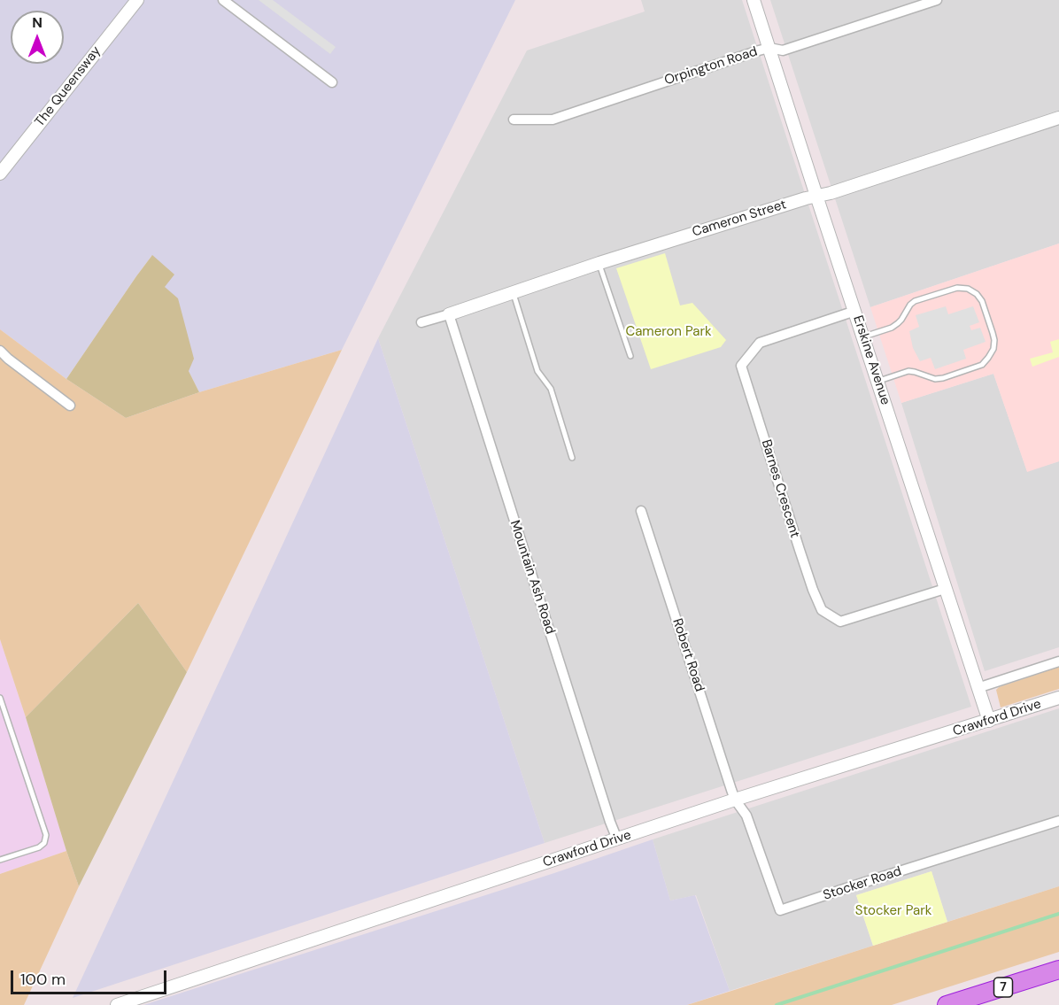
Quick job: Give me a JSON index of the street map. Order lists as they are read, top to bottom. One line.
{"streets":{"highway":["7"],"street":["Orpington Road","The Queensway","Cameron Street","Erskine Avenue","Barnes Crescent","Mountain Ash Road","Robert Road","Crawford Drive","Stocker Road"]},"crossings":[["Orpington Road","Erskine Avenue"],["Cameron Street","Erskine Avenue"],["Cameron Street","Mountain Ash Road"],["Erskine Avenue","Barnes Crescent"],["Erskine Avenue","Crawford Drive"],["Mountain Ash Road","Crawford Drive"],["Robert Road","Crawford Drive"],["Robert Road","Stocker Road"],["Crawford Drive","Stocker Road"]],"parks":["Cameron Park","Stocker Park"],"scale_bar":"100 m","north":"top"}
